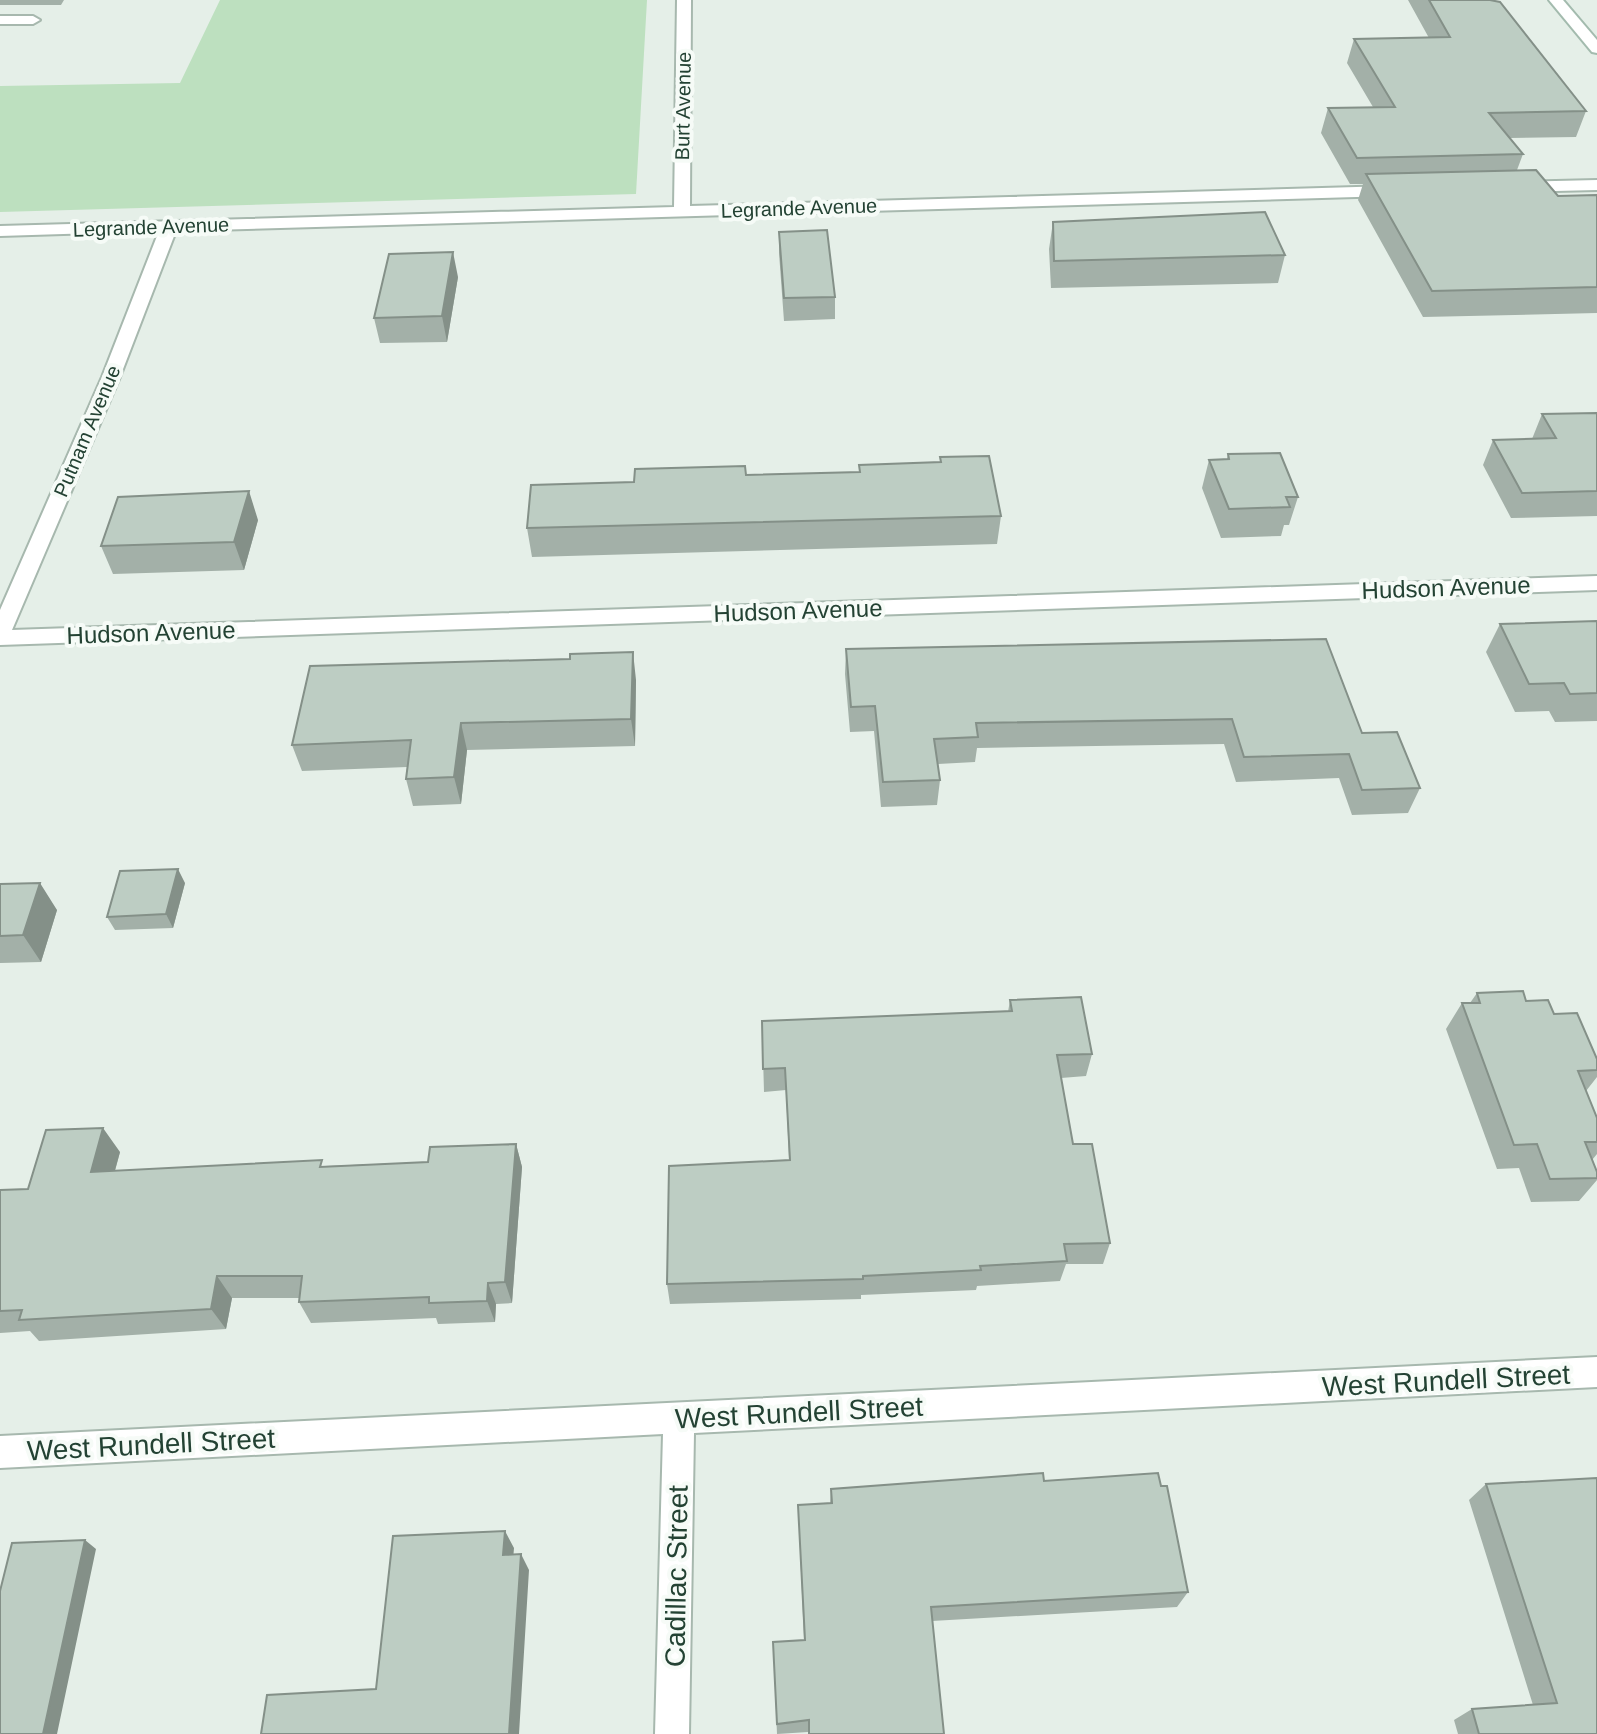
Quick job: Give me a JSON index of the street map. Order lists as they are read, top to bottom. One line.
{"streets":{"street":["Burt Avenue","Legrande Avenue","Putnam Avenue","Hudson Avenue","West Rundell Street","Cadillac Street"]},"crossings":[["Burt Avenue","Legrande Avenue"],["Legrande Avenue","Putnam Avenue"],["Putnam Avenue","Hudson Avenue"],["West Rundell Street","Cadillac Street"]]}
